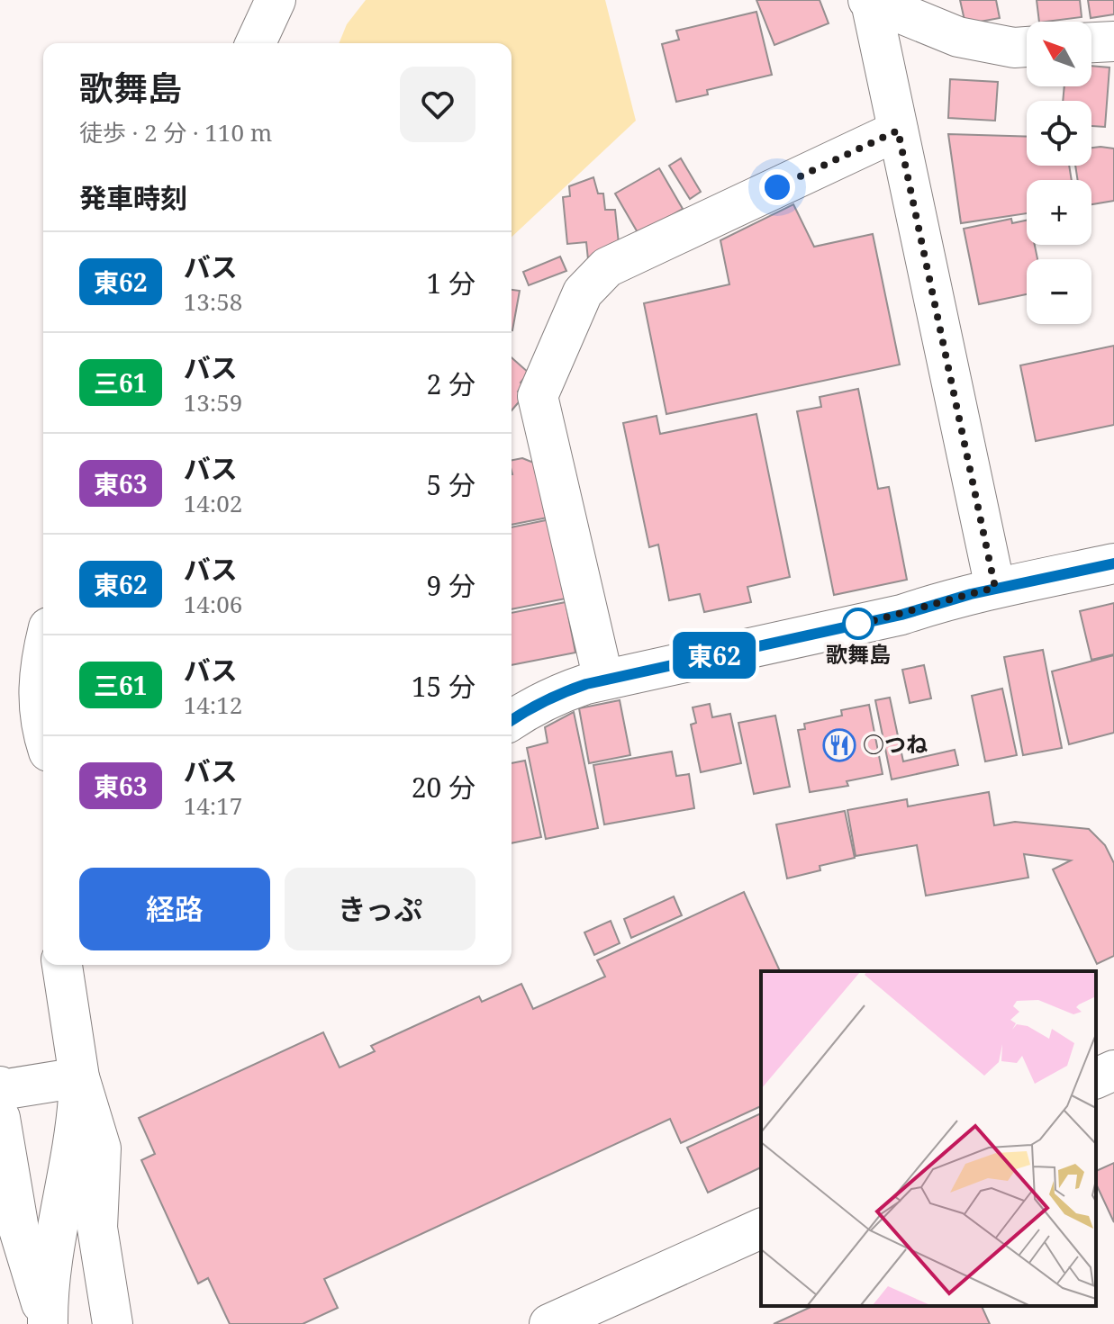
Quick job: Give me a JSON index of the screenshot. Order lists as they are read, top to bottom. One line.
{"places":{"other":["歌舞島"],"restaurant":["○つね"]},"lines":["bus line 東62"],"north":"top left","page":{"on_map":"東62","map_buttons":["+","−"],"heading":[["歌舞島","徒歩 · 2 分 · 110 m"],"発車時刻"],"list":[{"mark":"東62","name":"バス","note":"13:58","value":"1 分"},{"mark":"三61","name":"バス","note":"13:59","value":"2 分"},{"mark":"東63","name":"バス","note":"14:02","value":"5 分"},{"mark":"東62","name":"バス","note":"14:06","value":"9 分"},{"mark":"三61","name":"バス","note":"14:12","value":"15 分"},{"mark":"東63","name":"バス","note":"14:17","value":"20 分"}],"buttons":["経路","きっぷ"]}}
